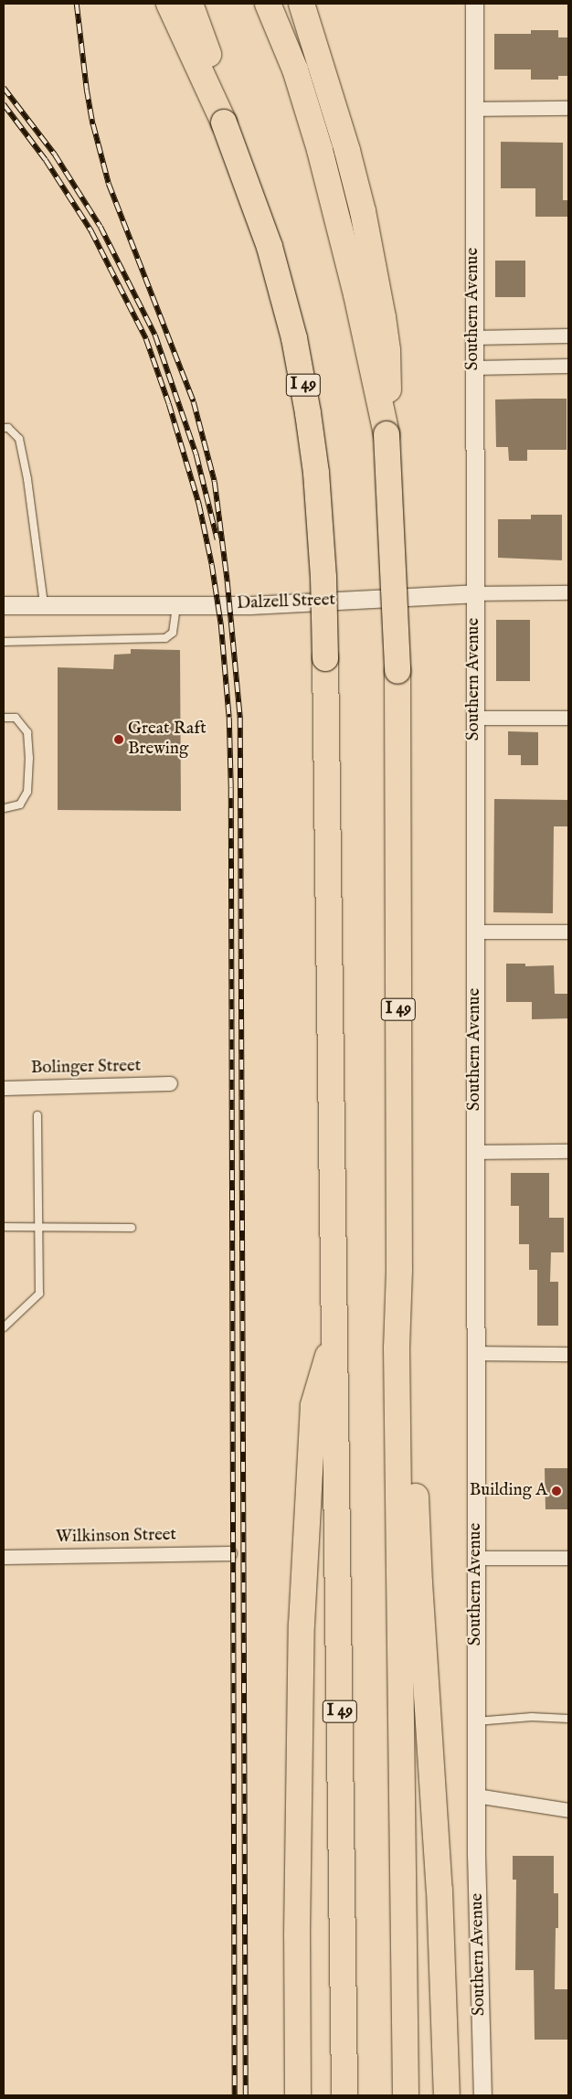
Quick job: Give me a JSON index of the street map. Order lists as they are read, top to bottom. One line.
{"streets":{"highway":["I 49"],"street":["Southern Avenue","Dalzell Street","Bolinger Street","Wilkinson Street"]},"crossings":[["Southern Avenue","Dalzell Street"]],"places":["Great Raft Brewing","Building A"]}
